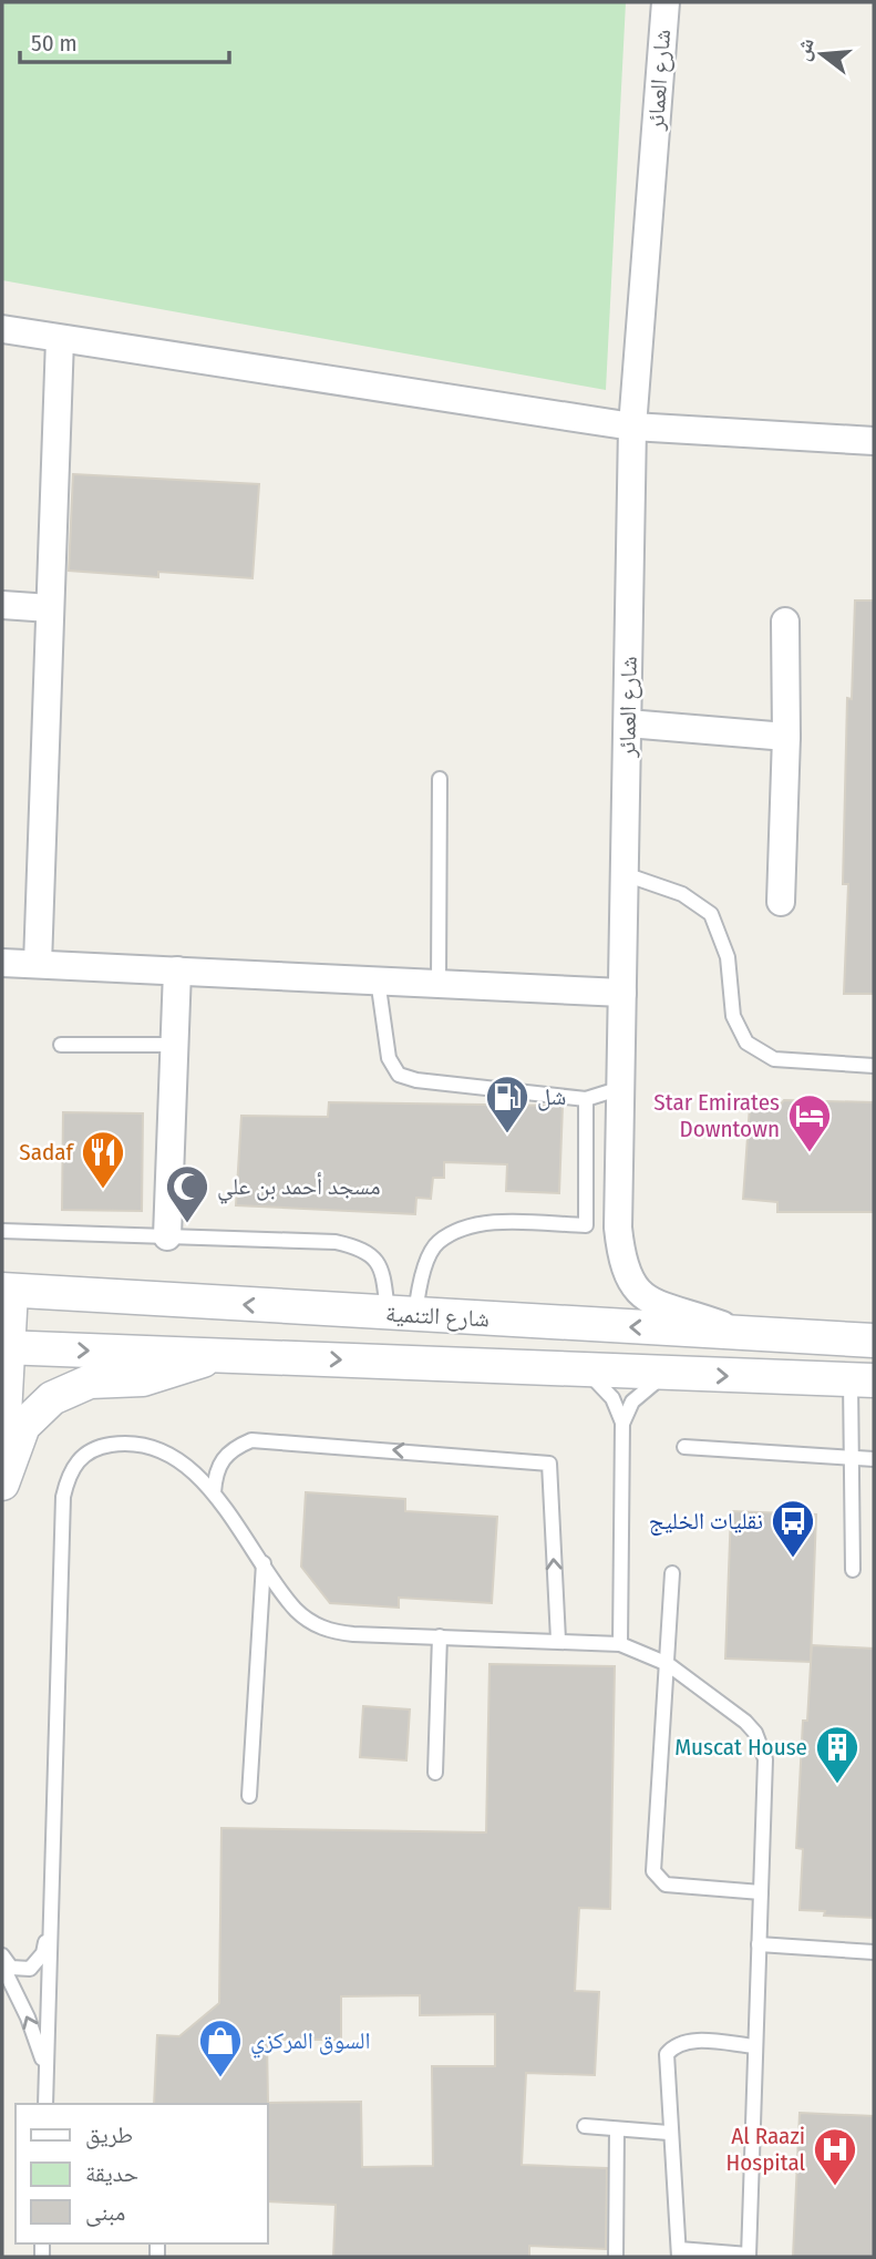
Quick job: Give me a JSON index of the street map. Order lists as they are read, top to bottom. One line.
{"streets":{"street":["شارع العمائر","شارع التنمية"]},"crossings":[["شارع العمائر","شارع التنمية"]],"places":{"fuel station":["شل"],"hotel":["Star Emirates Downtown"],"restaurant":["Sadaf"],"mosque":["مسجد أحمد بن علي"],"bus stop":["نقليات الخليج"],"building":["Muscat House"],"shop":["السوق المركزي"],"hospital":["Al Raazi Hospital"]},"legend":["طريق","حديقة","مبنى"],"scale_bar":"50 m","north":"left"}
